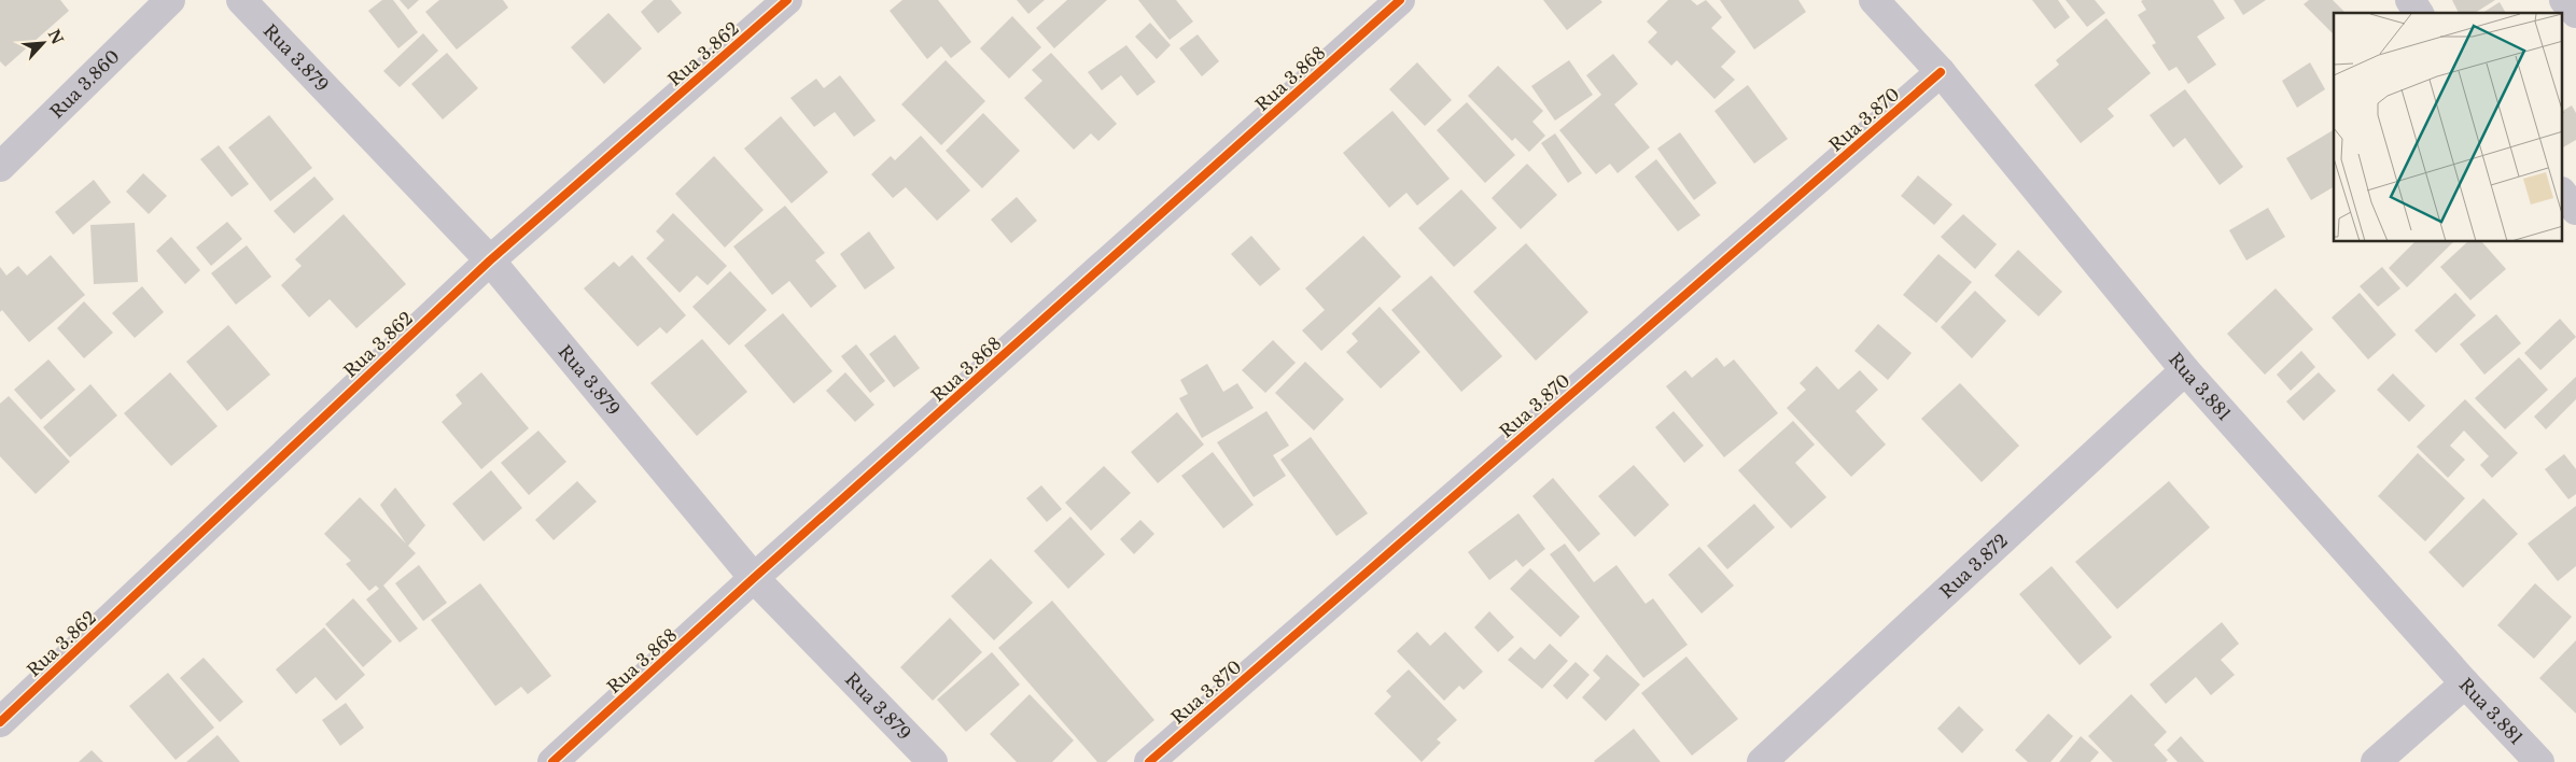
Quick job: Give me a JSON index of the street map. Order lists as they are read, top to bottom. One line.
{"streets":{"street":["Rua 3.862","Rua 3.879","Rua 3.868","Rua 3.860","Rua 3.870","Rua 3.881","Rua 3.872"]},"crossings":[["Rua 3.862","Rua 3.879"],["Rua 3.879","Rua 3.868"],["Rua 3.870","Rua 3.881"],["Rua 3.881","Rua 3.872"]],"north":"top right"}
